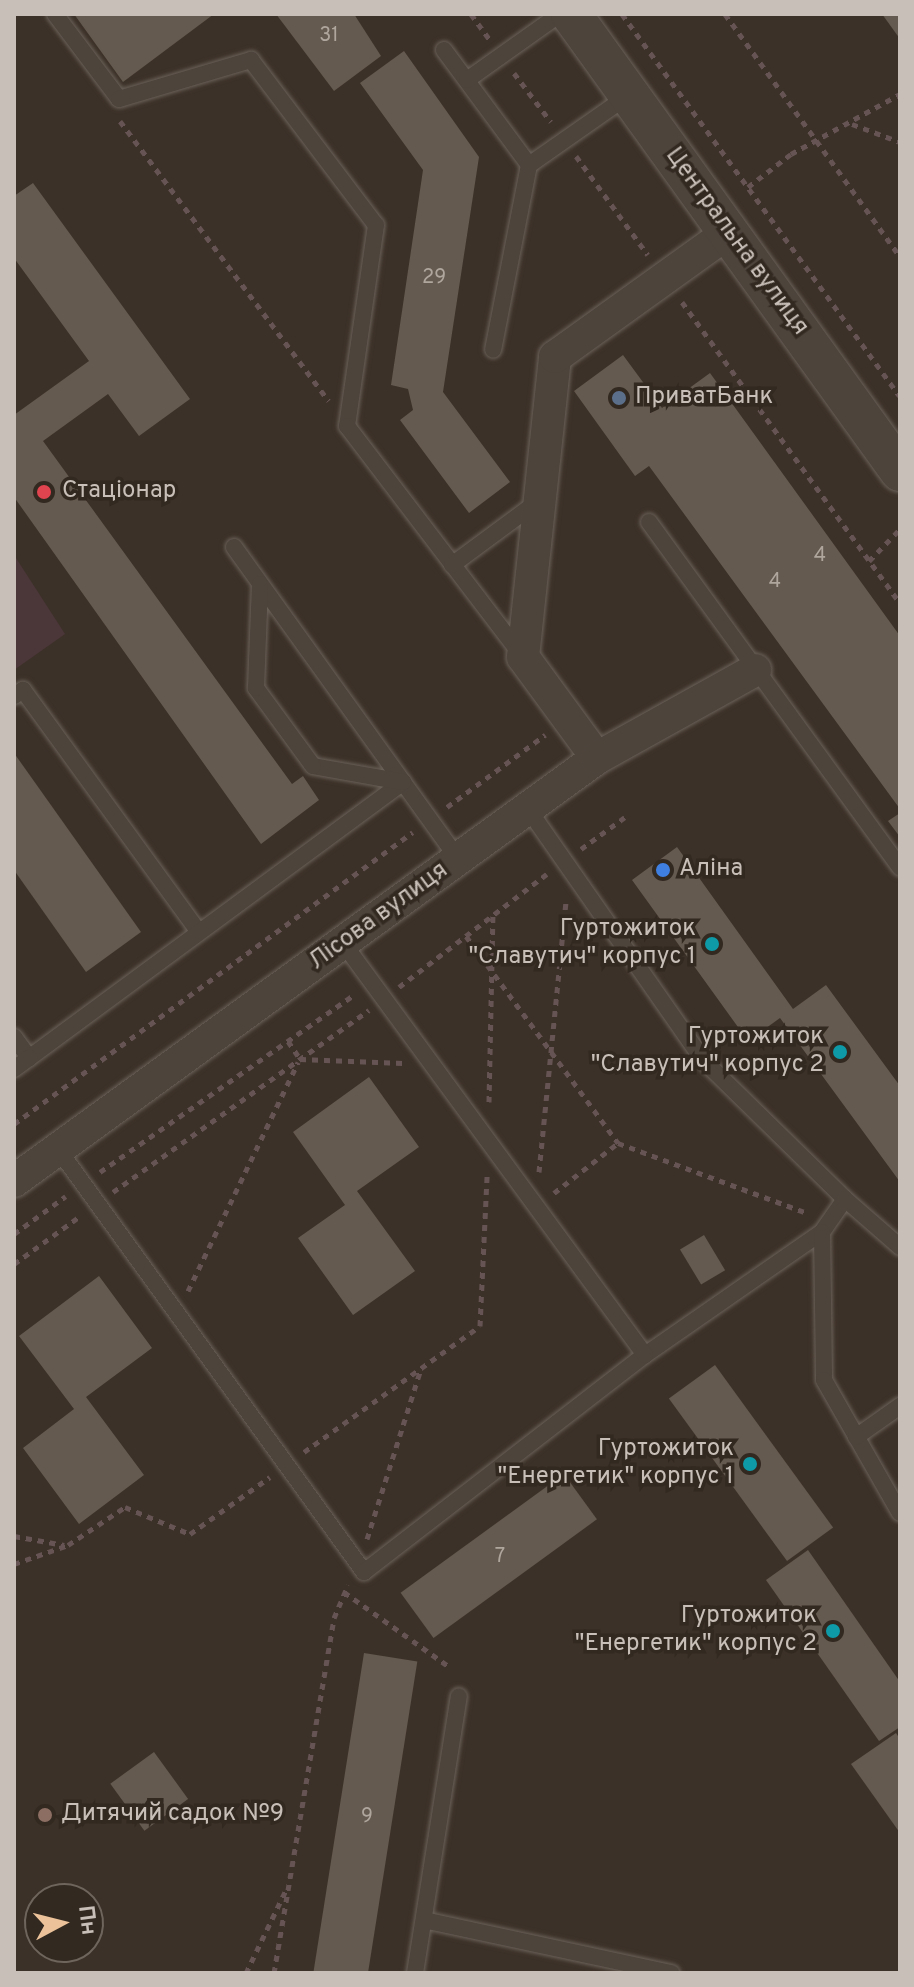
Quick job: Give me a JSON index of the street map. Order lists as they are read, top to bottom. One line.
{"streets":{"street":["Центральна вулиця","Лісова вулиця"]},"places":["ПриватБанк","Стаціонар","Аліна","Гуртожиток \"Славутич\" корпус 1","Гуртожиток \"Славутич\" корпус 2","Гуртожиток \"Енергетик\" корпус 1","Гуртожиток \"Енергетик\" корпус 2","Дитячий садок №9"],"house_numbers":["31","29","4","4","7","9"],"north":"right"}
